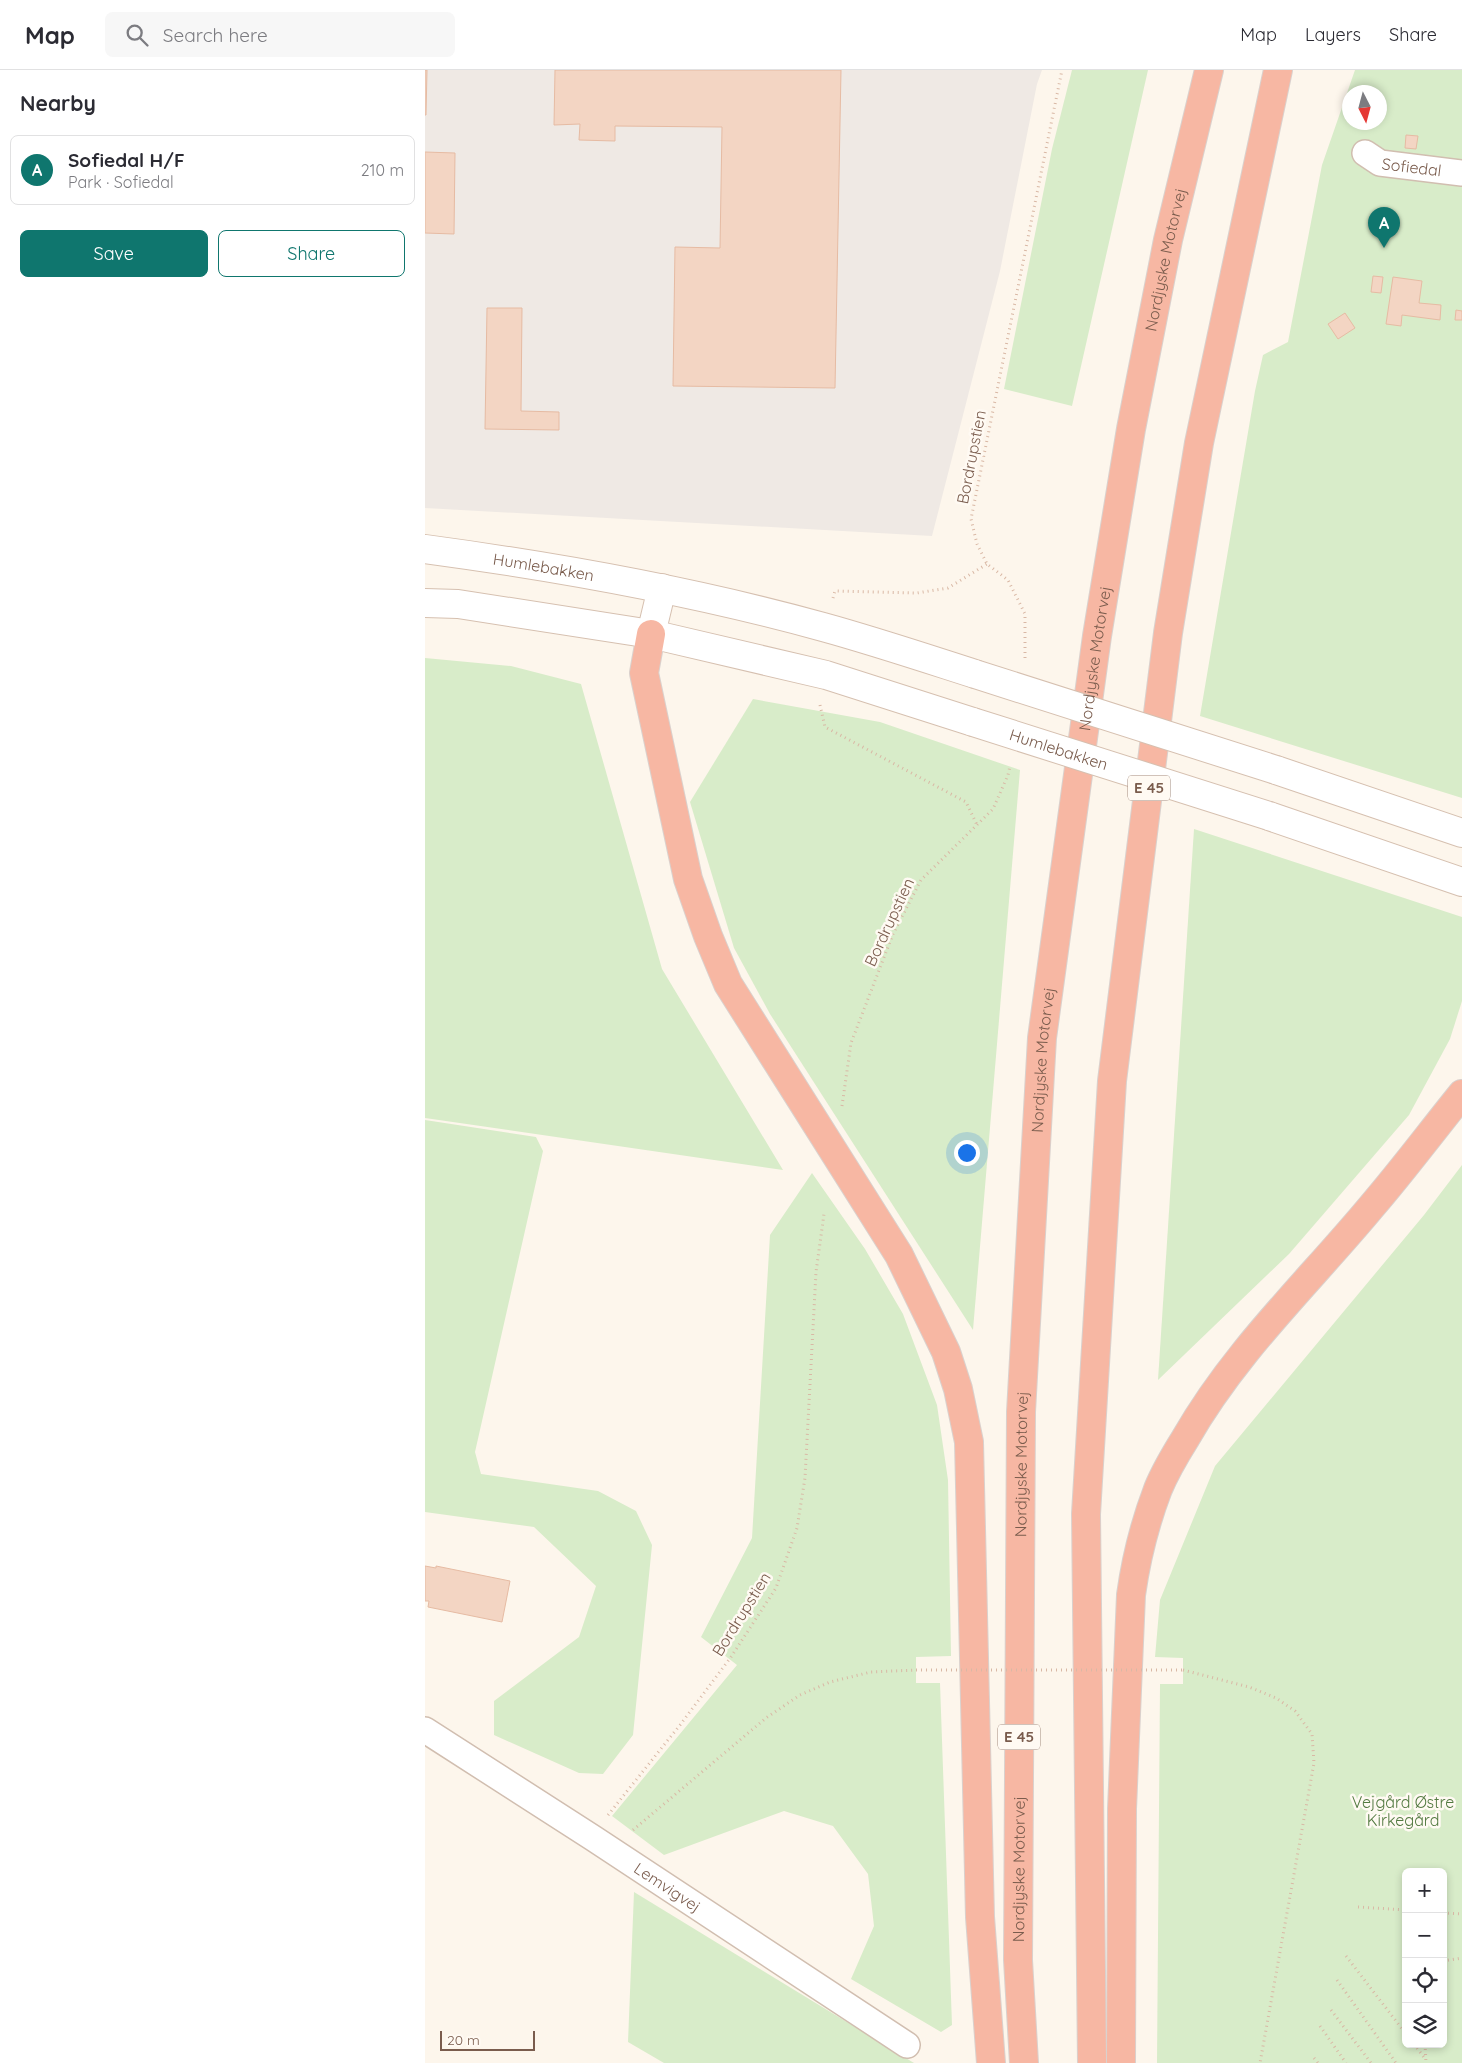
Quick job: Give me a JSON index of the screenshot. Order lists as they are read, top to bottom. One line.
{"streets":{"highway":["Nordjyske Motorvej","E 45"],"street":["Sofiedal","Humlebakken","Lemvigvej"],"path":["Bordrupstien"]},"crossings":[["Bordrupstien","Lemvigvej"]],"parks":["Vejgård Østre Kirkegård"],"scale_bar":"20 m","north":"bottom","page":{"header":"Map","search":"Search here","nav":["Map","Layers","Share"],"heading":"Nearby","list":[{"mark":"A","name":"Sofiedal H/F","note":"Park · Sofiedal","value":"210 m"}],"pins":"A","buttons":["Save","Share"],"map_buttons":["+","−"],"scale":"20 m"}}
